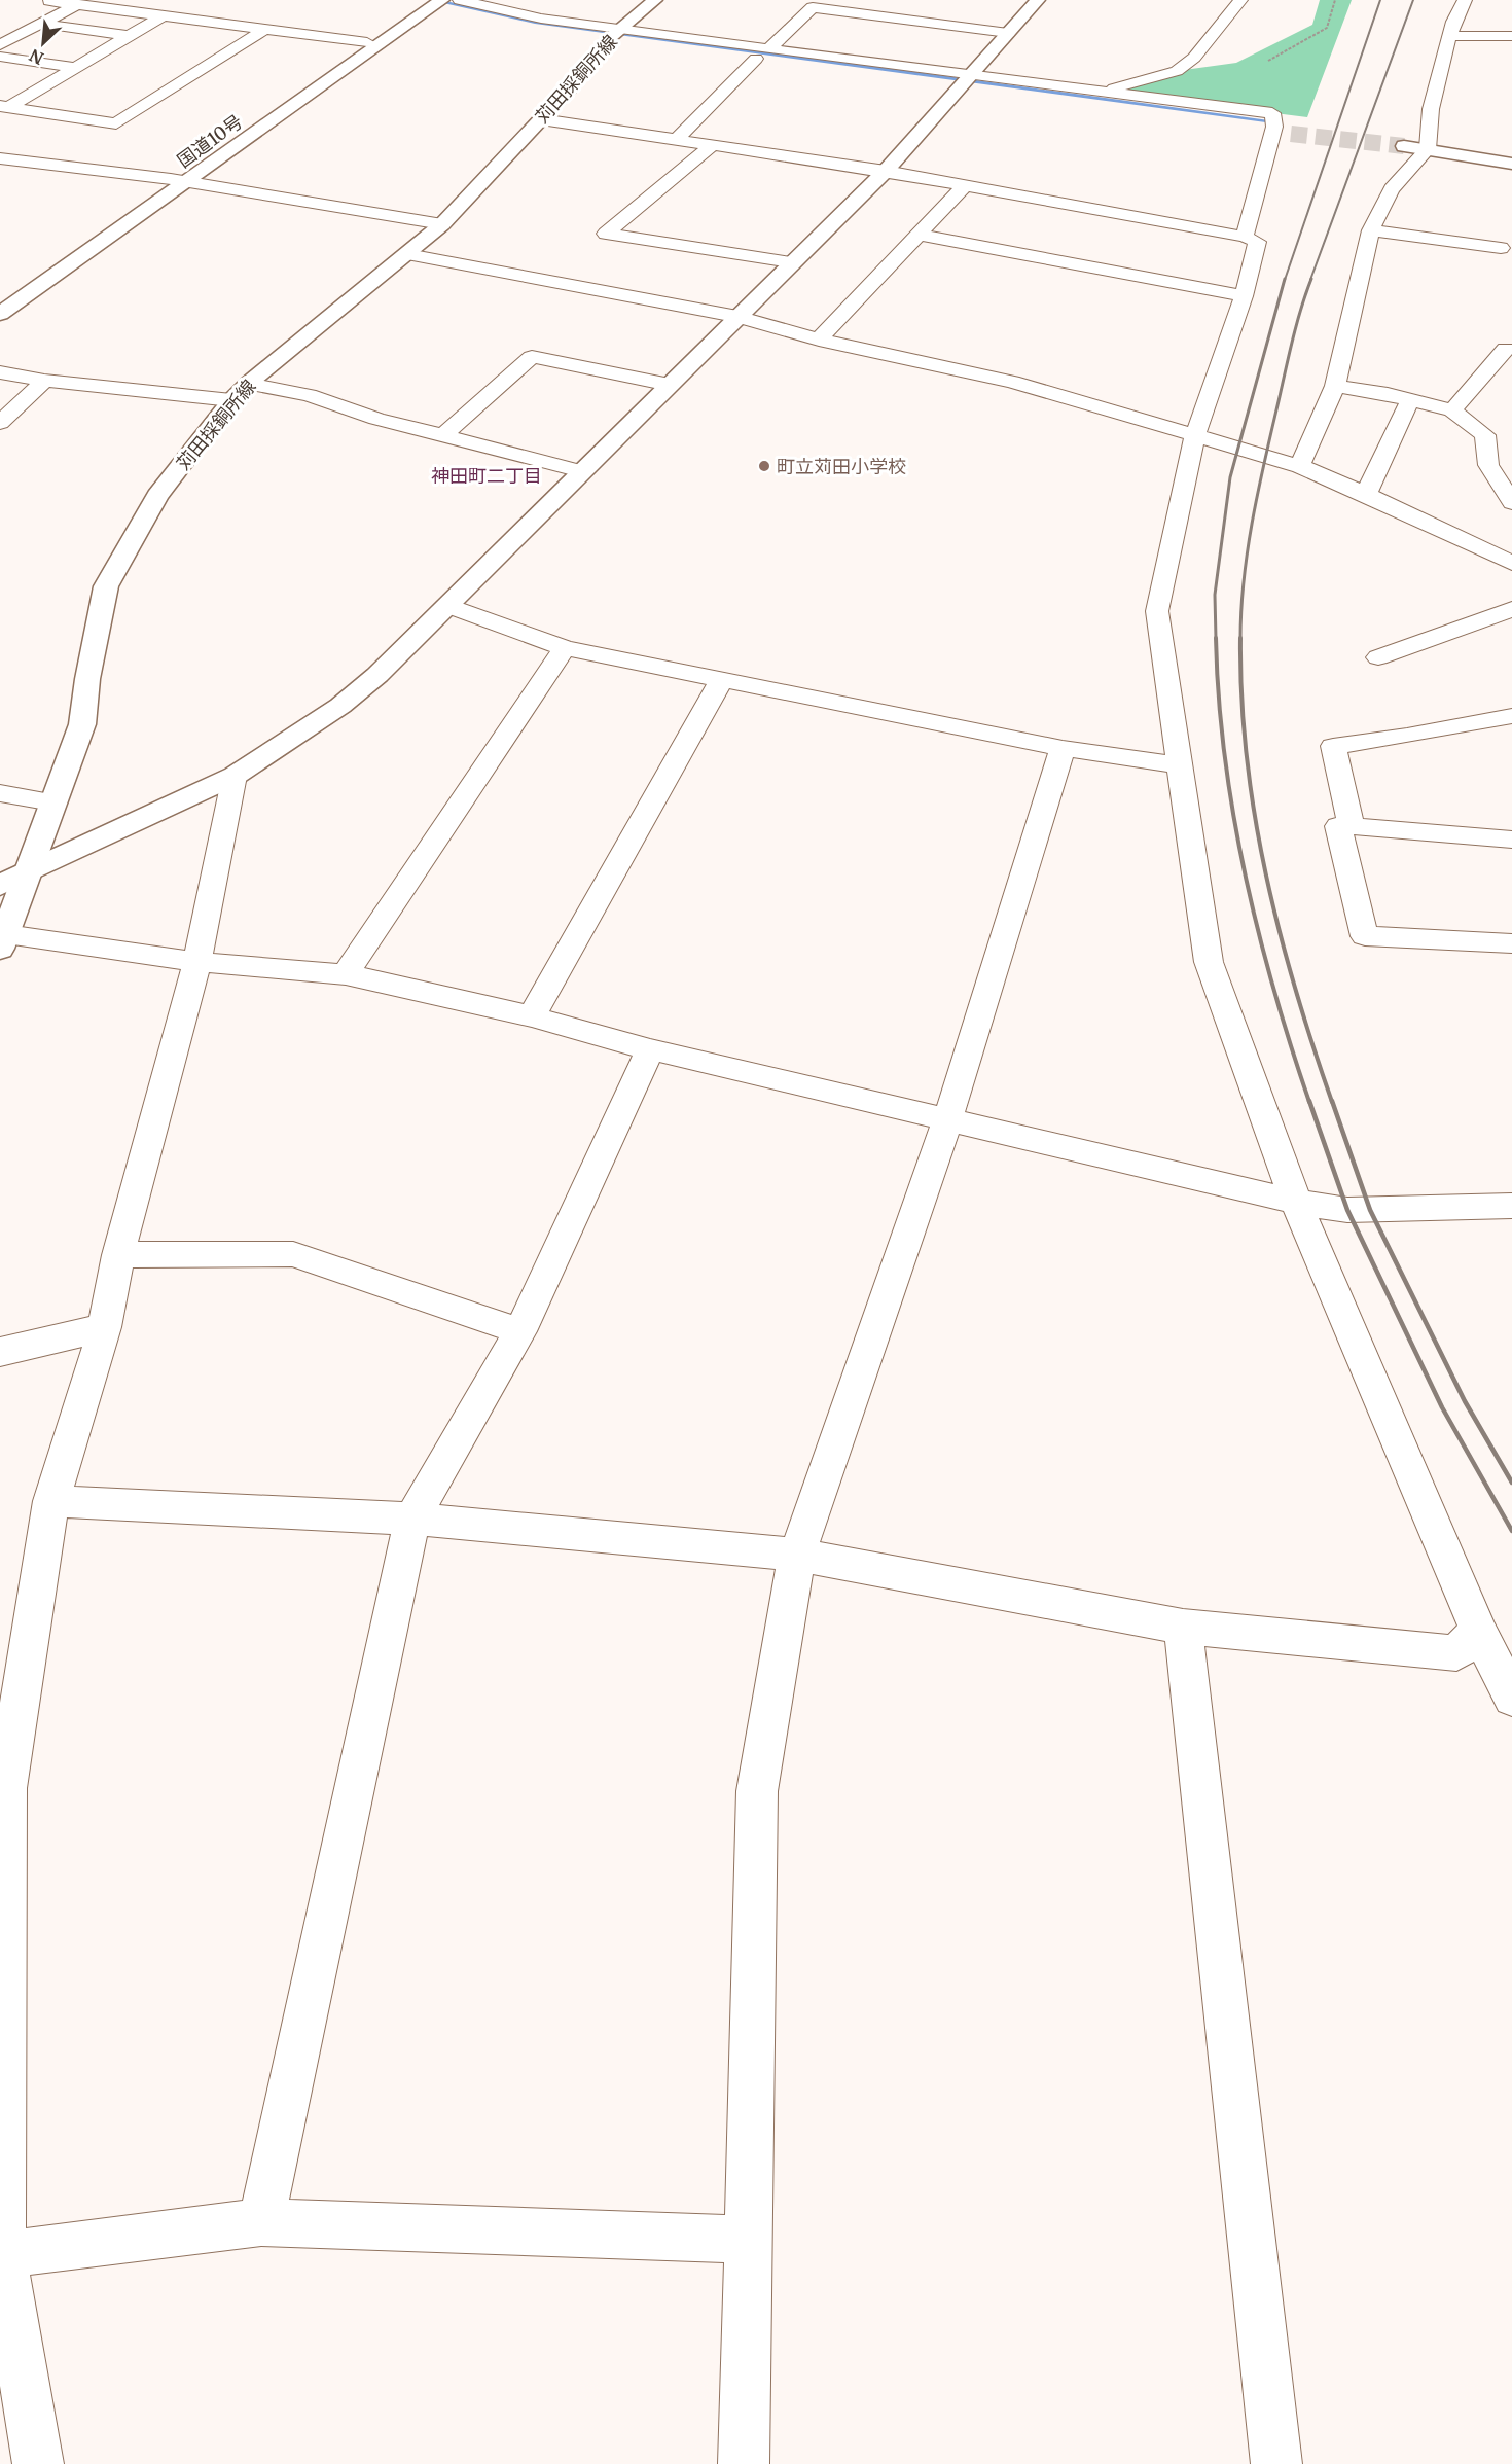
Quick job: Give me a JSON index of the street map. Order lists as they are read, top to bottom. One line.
{"streets":{"main road":["苅田採銅所線","国道10号"]},"districts":["神田町二丁目"],"places":["町立苅田小学校"],"north":"bottom left"}
